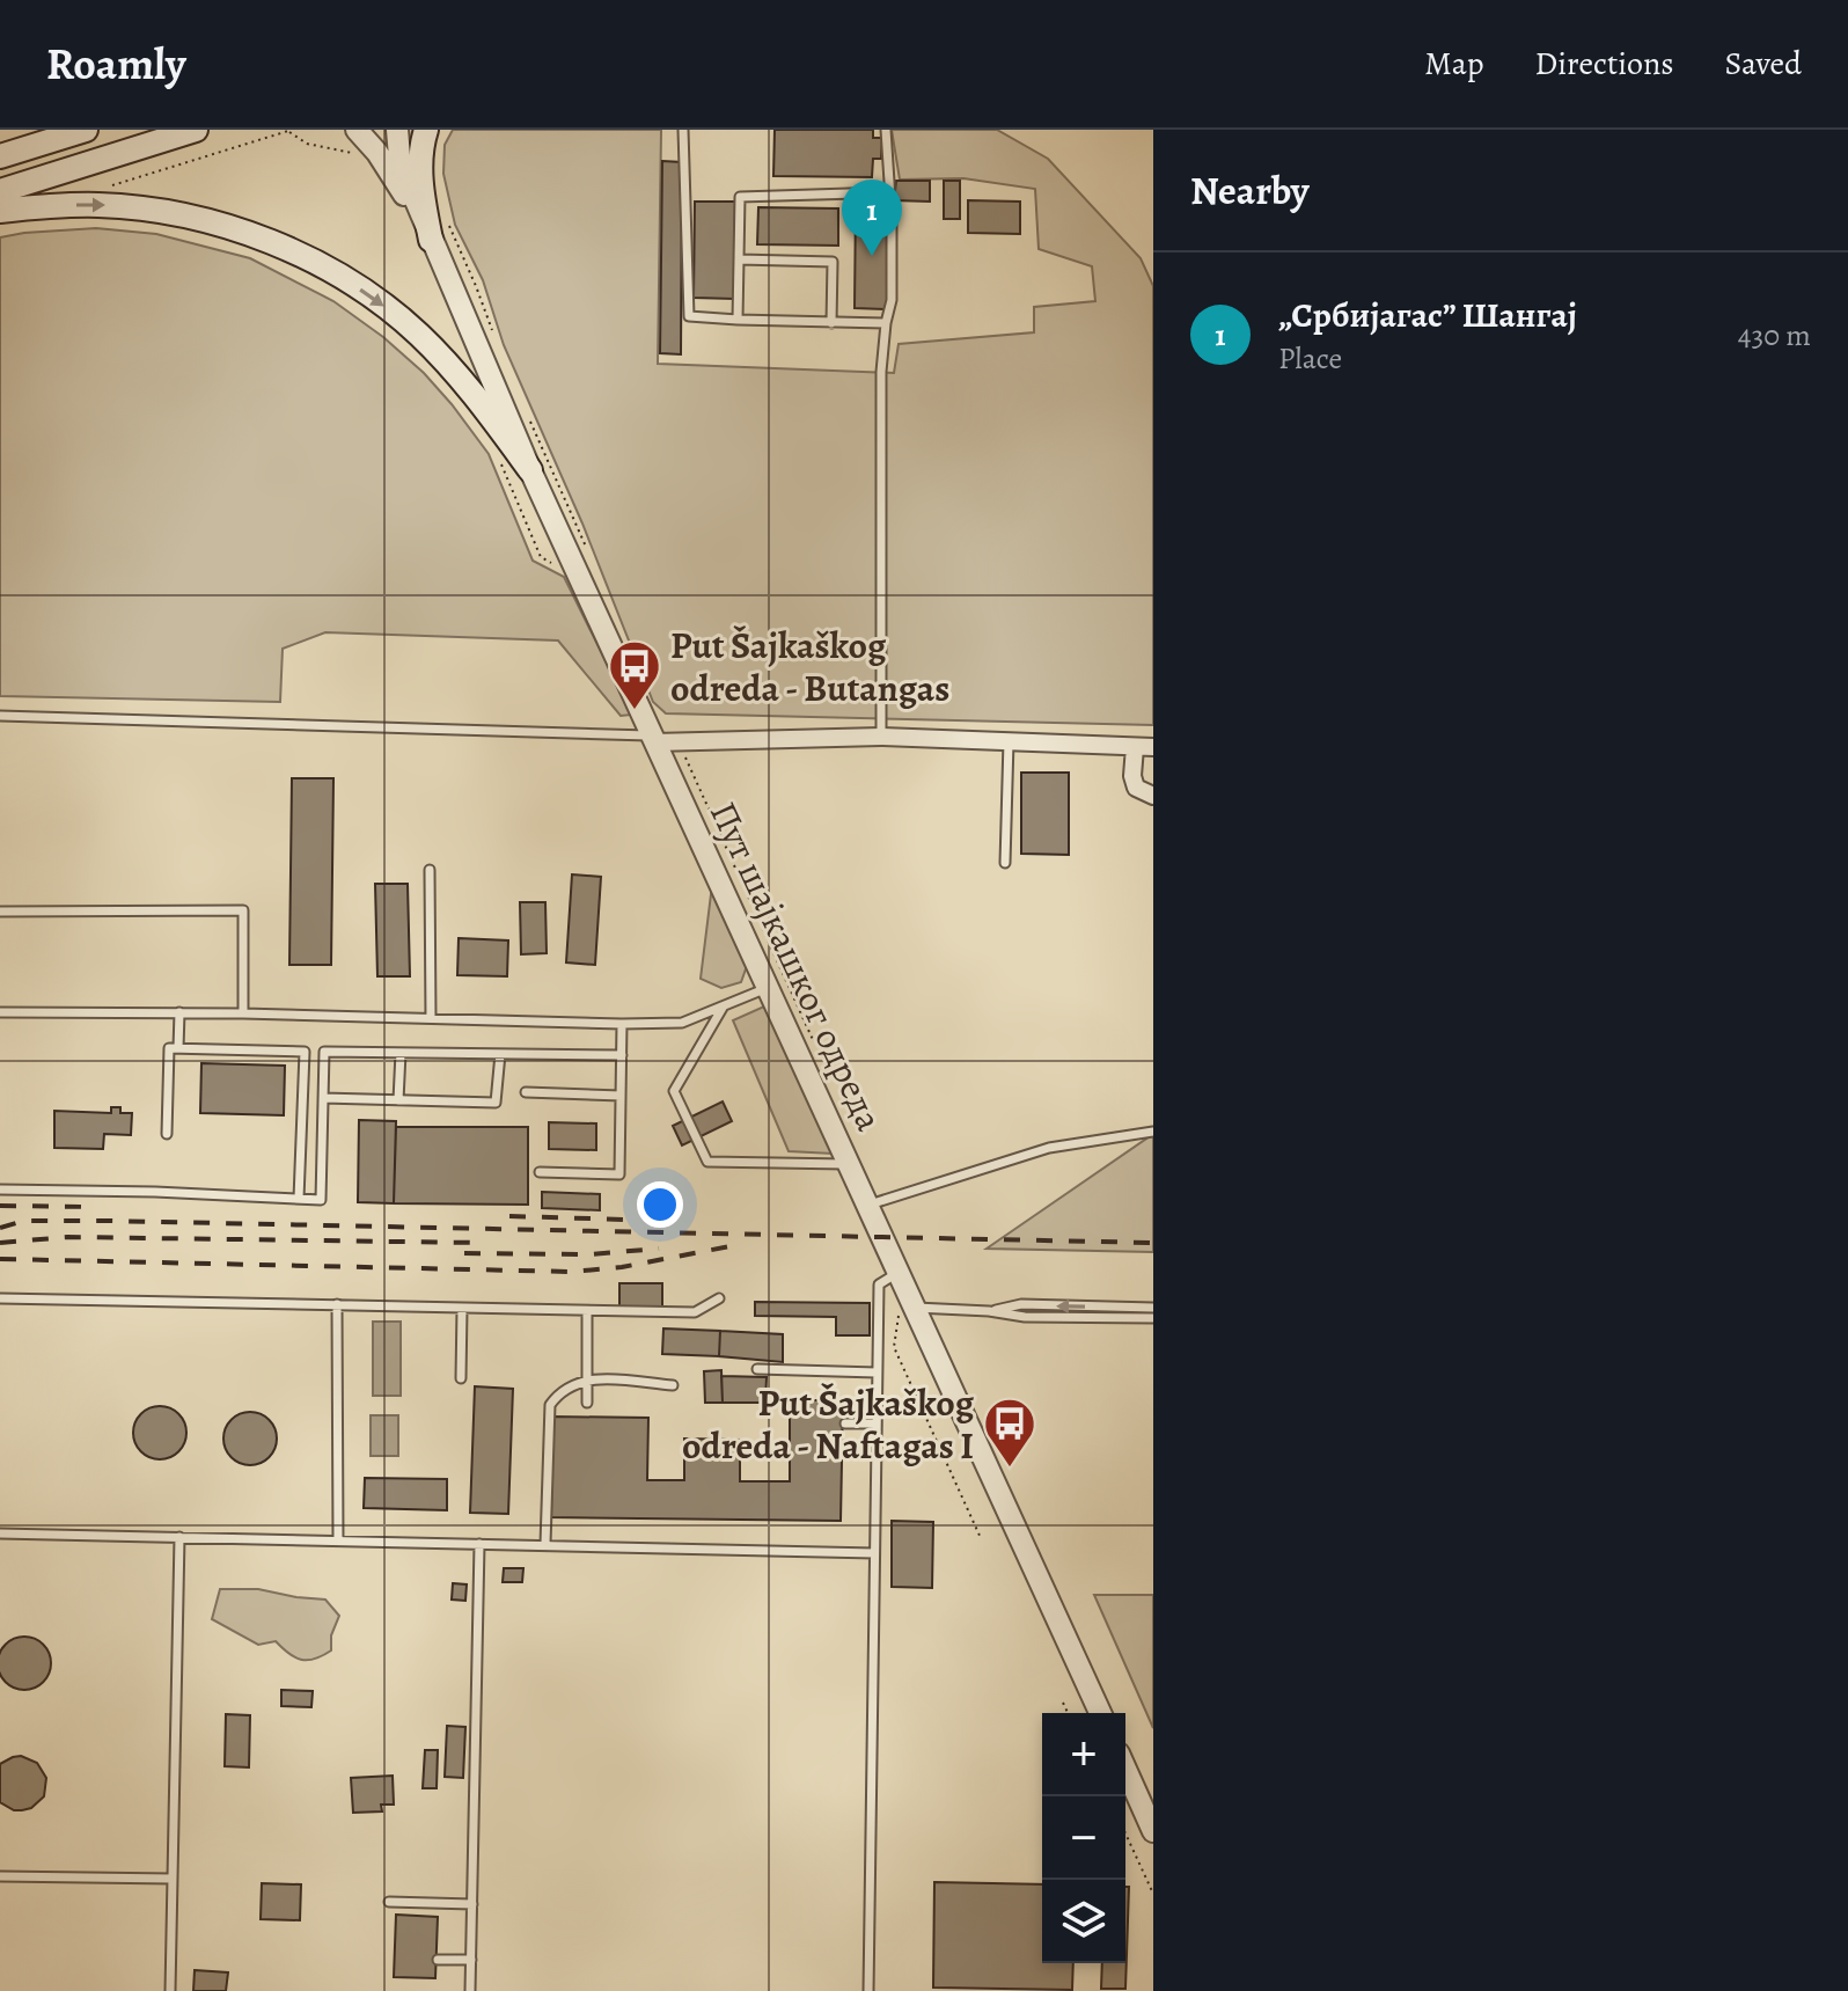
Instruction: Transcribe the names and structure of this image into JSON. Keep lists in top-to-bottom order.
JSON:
{
  "streets": {
    "street": ["Пут шајкашког одреда"]
  },
  "places": {
    "bus stop": ["Put Šajkaškog odreda - Butangas", "Put Šajkaškog odreda - Naftagas I"]
  },
  "page": {
    "header": "Roamly",
    "nav": ["Map", "Directions", "Saved"],
    "heading": "Nearby",
    "pins": "1",
    "list": [
      {
        "mark": "1",
        "name": "„Србијагас” Шангај",
        "note": "Place",
        "value": "430 m"
      }
    ],
    "map_buttons": ["+", "−"]
  }
}
